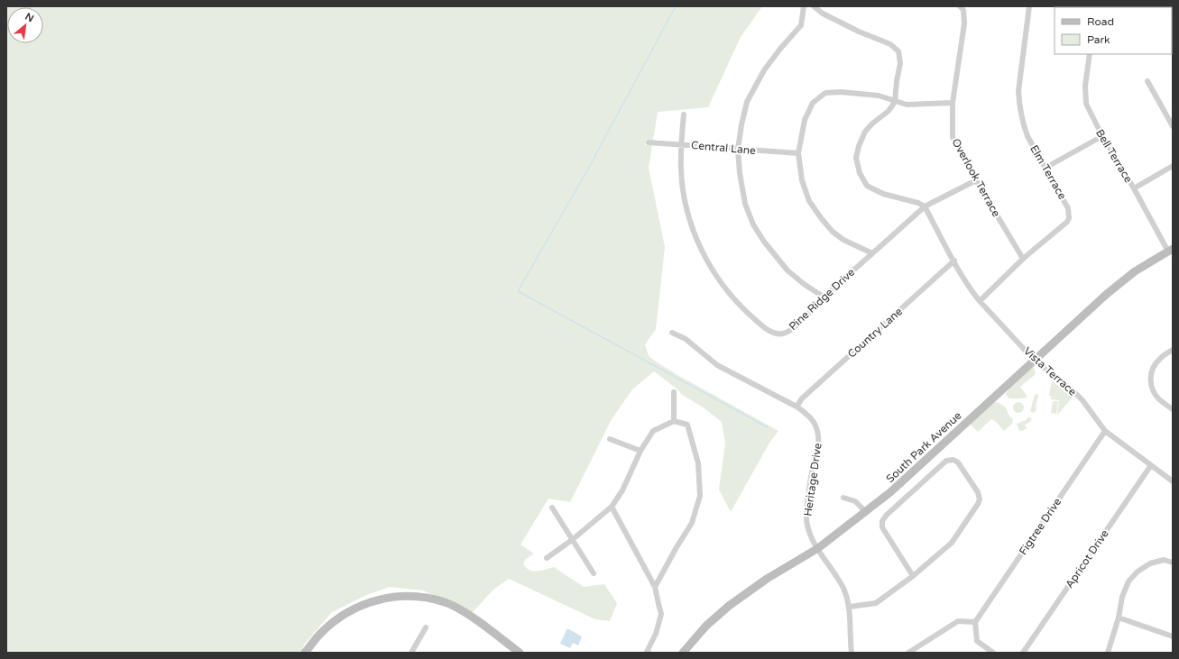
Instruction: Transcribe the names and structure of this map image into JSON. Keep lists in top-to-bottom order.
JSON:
{
  "streets": {
    "street": [
      "Central Lane",
      "Bell Terrace",
      "Elm Terrace",
      "Overlook Terrace",
      "Pine Ridge Drive",
      "Country Lane",
      "Vista Terrace",
      "South Park Avenue",
      "Heritage Drive",
      "Figtree Drive",
      "Apricot Drive"
    ]
  },
  "crossings": [
    ["Central Lane", "Pine Ridge Drive"],
    ["Bell Terrace", "South Park Avenue"],
    ["Elm Terrace", "Overlook Terrace"],
    ["Elm Terrace", "Vista Terrace"],
    ["Overlook Terrace", "Pine Ridge Drive"],
    ["Pine Ridge Drive", "Vista Terrace"],
    ["Country Lane", "Vista Terrace"],
    ["Country Lane", "Heritage Drive"],
    ["Vista Terrace", "South Park Avenue"],
    ["Vista Terrace", "Figtree Drive"],
    ["Vista Terrace", "Apricot Drive"],
    ["South Park Avenue", "Heritage Drive"]
  ],
  "legend": ["Road", "Park"],
  "north": "top right"
}
